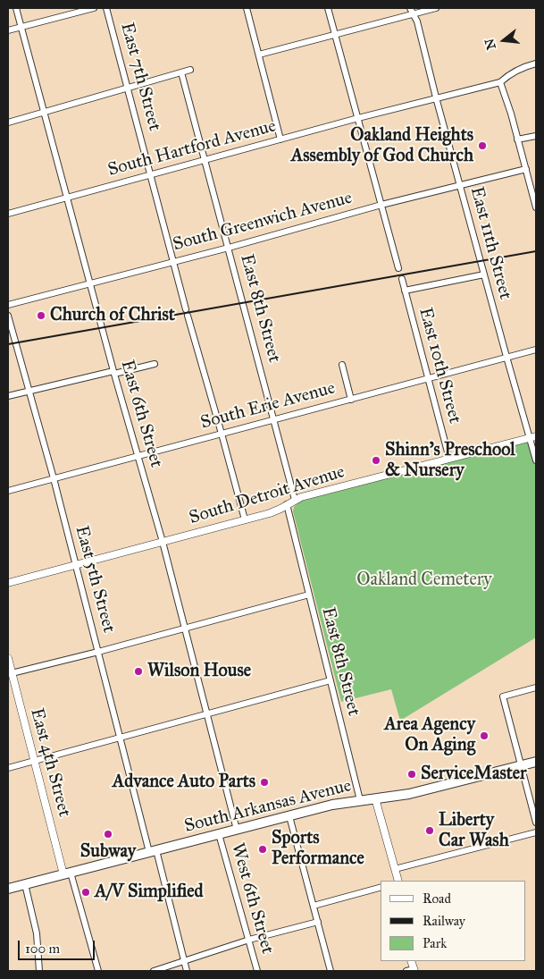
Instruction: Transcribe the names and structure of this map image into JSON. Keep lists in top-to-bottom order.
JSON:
{
  "streets": {
    "highway": ["South Arkansas Avenue"],
    "street": [
      "East 7th Street",
      "South Hartford Avenue",
      "South Greenwich Avenue",
      "East 11th Street",
      "East 8th Street",
      "East 10th Street",
      "South Erie Avenue",
      "East 6th Street",
      "South Detroit Avenue",
      "East 5th Street",
      "East 4th Street",
      "West 6th Street"
    ]
  },
  "crossings": [
    ["East 7th Street", "South Hartford Avenue"],
    ["East 7th Street", "South Greenwich Avenue"],
    ["East 7th Street", "South Erie Avenue"],
    ["East 7th Street", "South Detroit Avenue"],
    ["South Hartford Avenue", "East 11th Street"],
    ["South Hartford Avenue", "East 8th Street"],
    ["South Hartford Avenue", "East 6th Street"],
    ["South Greenwich Avenue", "East 11th Street"],
    ["South Greenwich Avenue", "East 8th Street"],
    ["South Greenwich Avenue", "East 6th Street"],
    ["East 11th Street", "South Erie Avenue"],
    ["East 11th Street", "South Detroit Avenue"],
    ["East 8th Street", "South Erie Avenue"],
    ["East 8th Street", "South Detroit Avenue"],
    ["East 8th Street", "South Arkansas Avenue"],
    ["East 10th Street", "South Erie Avenue"],
    ["East 10th Street", "South Detroit Avenue"],
    ["South Erie Avenue", "East 6th Street"],
    ["South Erie Avenue", "East 5th Street"],
    ["East 6th Street", "South Detroit Avenue"],
    ["East 6th Street", "South Arkansas Avenue"],
    ["South Detroit Avenue", "East 5th Street"],
    ["East 5th Street", "South Arkansas Avenue"],
    ["East 4th Street", "South Arkansas Avenue"],
    ["South Arkansas Avenue", "West 6th Street"]
  ],
  "parks": ["Oakland Cemetery"],
  "places": [
    "Oakland Heights Assembly of God Church",
    "Church of Christ",
    "Shinn's Preschool & Nursery",
    "Wilson House",
    "Area Agency On Aging",
    "ServiceMaster",
    "Advance Auto Parts",
    "Liberty Car Wash",
    "Subway",
    "Sports Performance",
    "A/V Simplified"
  ],
  "legend": ["Road", "Railway", "Park"],
  "scale_bar": "100 m",
  "north": "left"
}
